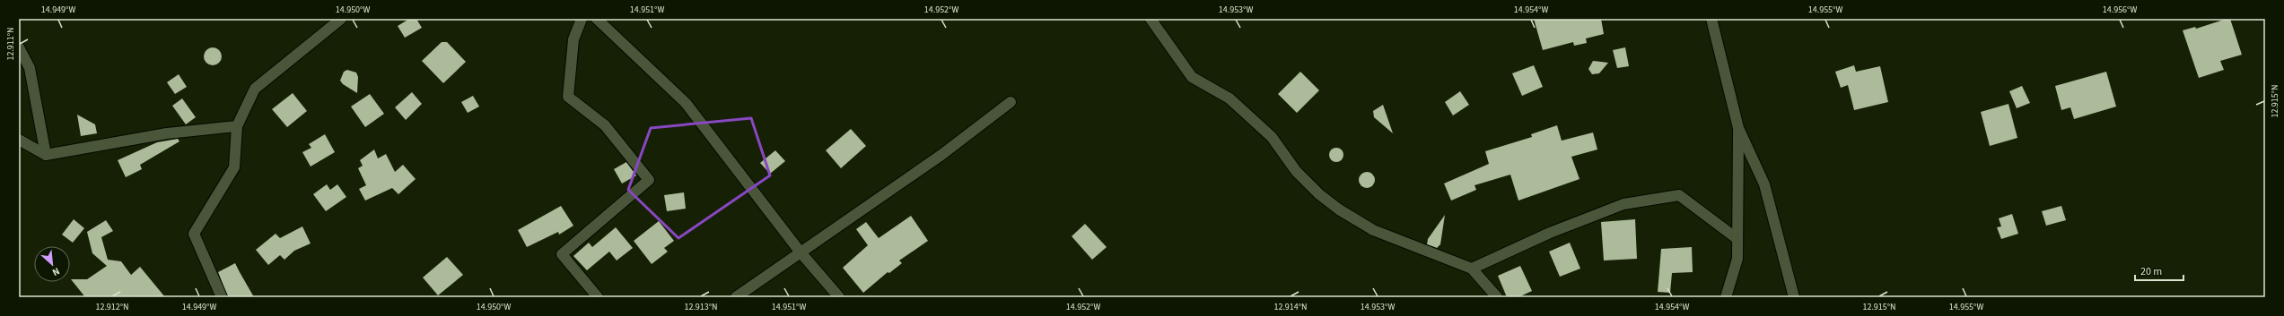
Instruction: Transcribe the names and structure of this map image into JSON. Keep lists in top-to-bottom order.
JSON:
{
  "scale_bar": "20 m",
  "north": "bottom right",
  "coordinates": [
    "14.949°W",
    "14.950°W",
    "14.951°W",
    "14.952°W",
    "14.953°W",
    "14.954°W",
    "14.955°W",
    "14.956°W",
    "12.911°N",
    "12.915°N",
    "12.912°N",
    "12.913°N",
    "12.914°N"
  ]
}
